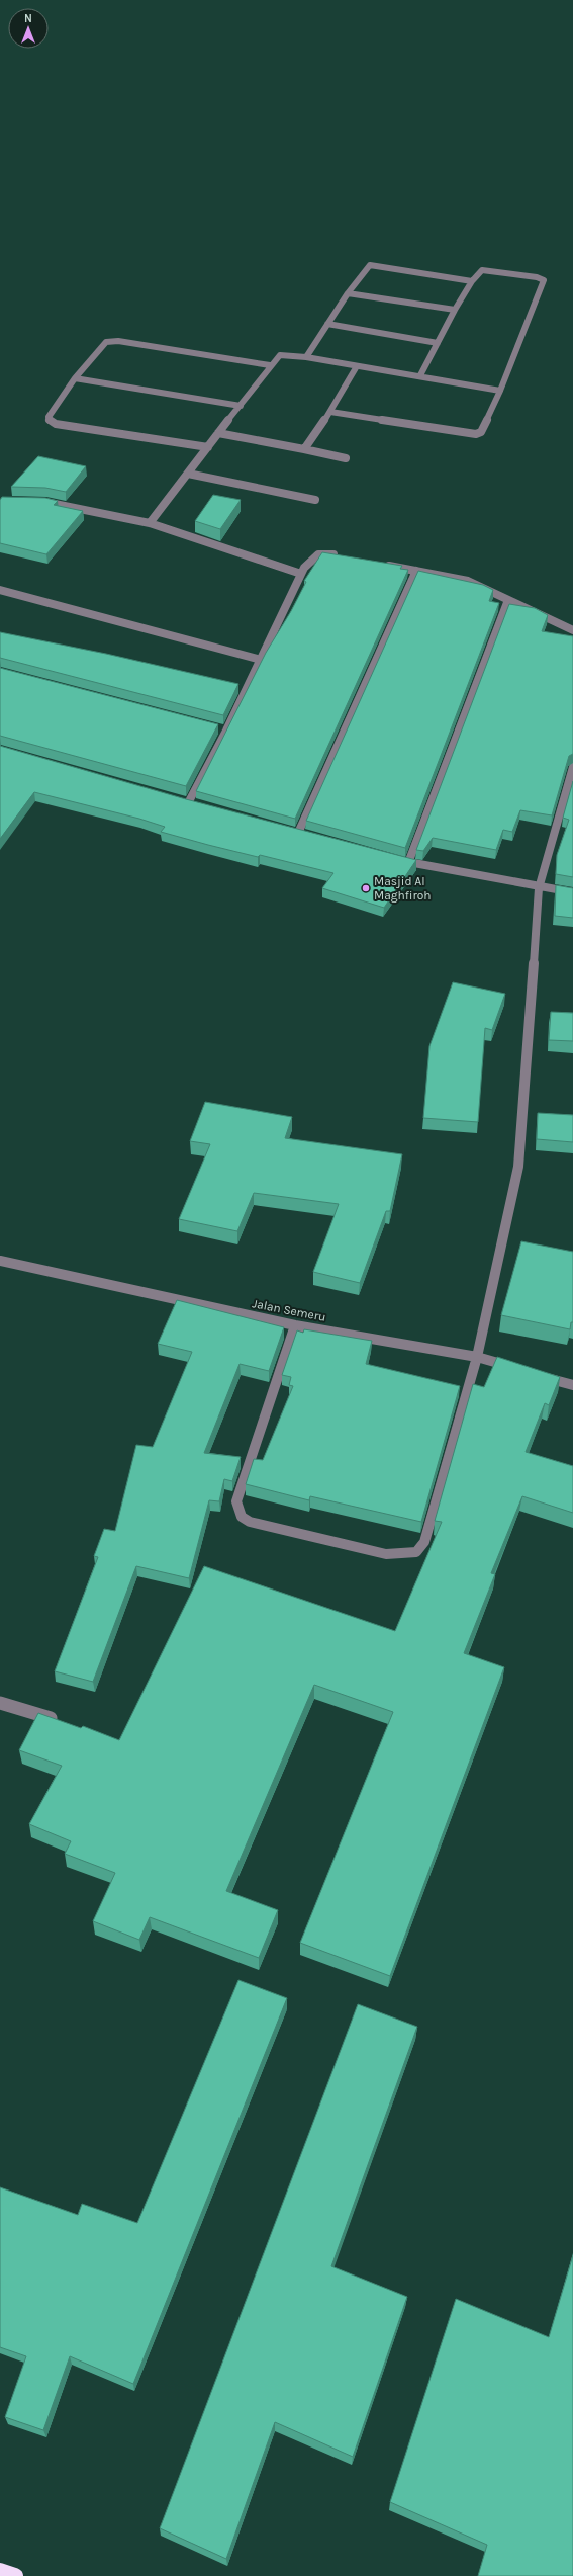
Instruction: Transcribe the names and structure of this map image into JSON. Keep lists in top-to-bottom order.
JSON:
{
  "streets": {
    "street": ["Jalan Semeru"]
  },
  "places": ["Masjid Al Maghfiroh"],
  "north": "top"
}
